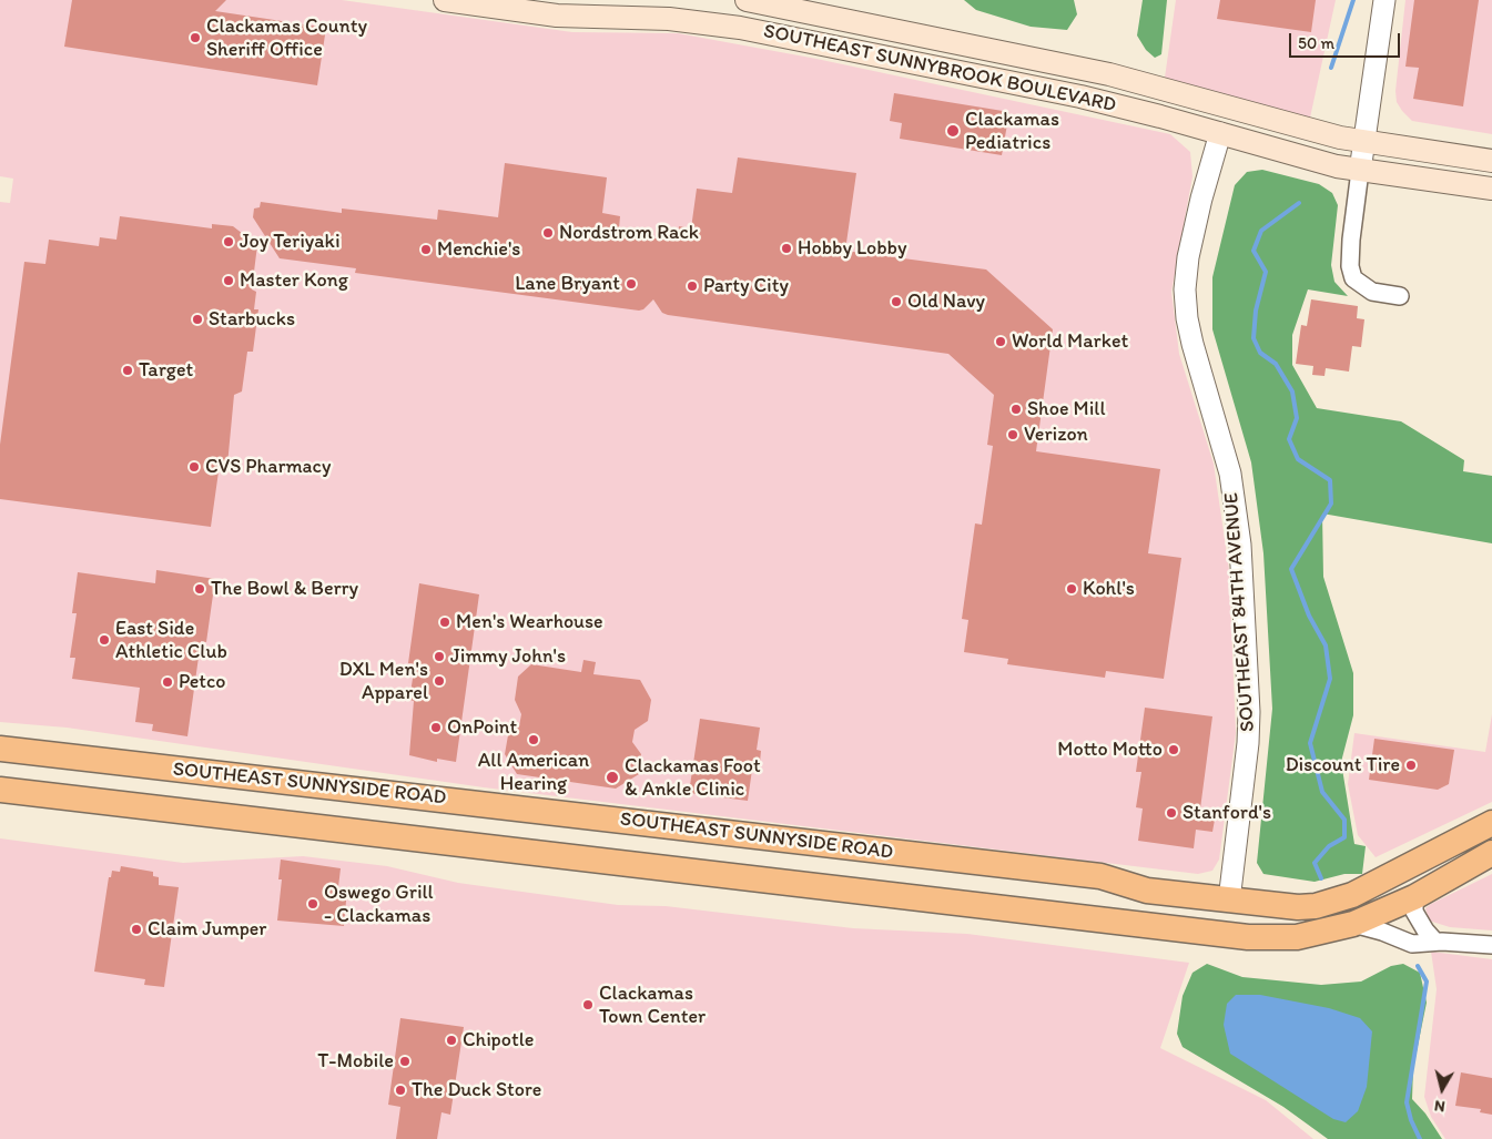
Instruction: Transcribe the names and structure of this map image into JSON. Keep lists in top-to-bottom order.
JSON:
{
  "streets": {
    "main road": ["SOUTHEAST SUNNYBROOK BOULEVARD", "SOUTHEAST SUNNYSIDE ROAD"],
    "street": ["SOUTHEAST 84TH AVENUE"]
  },
  "crossings": [
    ["SOUTHEAST SUNNYBROOK BOULEVARD", "SOUTHEAST 84TH AVENUE"],
    ["SOUTHEAST 84TH AVENUE", "SOUTHEAST SUNNYSIDE ROAD"]
  ],
  "places": [
    "Clackamas County Sheriff Office",
    "Clackamas Pediatrics",
    "Nordstrom Rack",
    "Joy Teriyaki",
    "Hobby Lobby",
    "Menchie's",
    "Master Kong",
    "Lane Bryant",
    "Party City",
    "Old Navy",
    "Starbucks",
    "World Market",
    "Target",
    "Shoe Mill",
    "Verizon",
    "CVS Pharmacy",
    "The Bowl & Berry",
    "Kohl's",
    "Men's Wearhouse",
    "East Side Athletic Club",
    "Jimmy John's",
    "DXL Men's Apparel",
    "Petco",
    "OnPoint",
    "All American Hearing",
    "Motto Motto",
    "Discount Tire",
    "Clackamas Foot & Ankle Clinic",
    "Stanford's",
    "Oswego Grill - Clackamas",
    "Claim Jumper",
    "Clackamas Town Center",
    "Chipotle",
    "T-Mobile",
    "The Duck Store"
  ],
  "scale_bar": "50 m",
  "north": "bottom"
}
